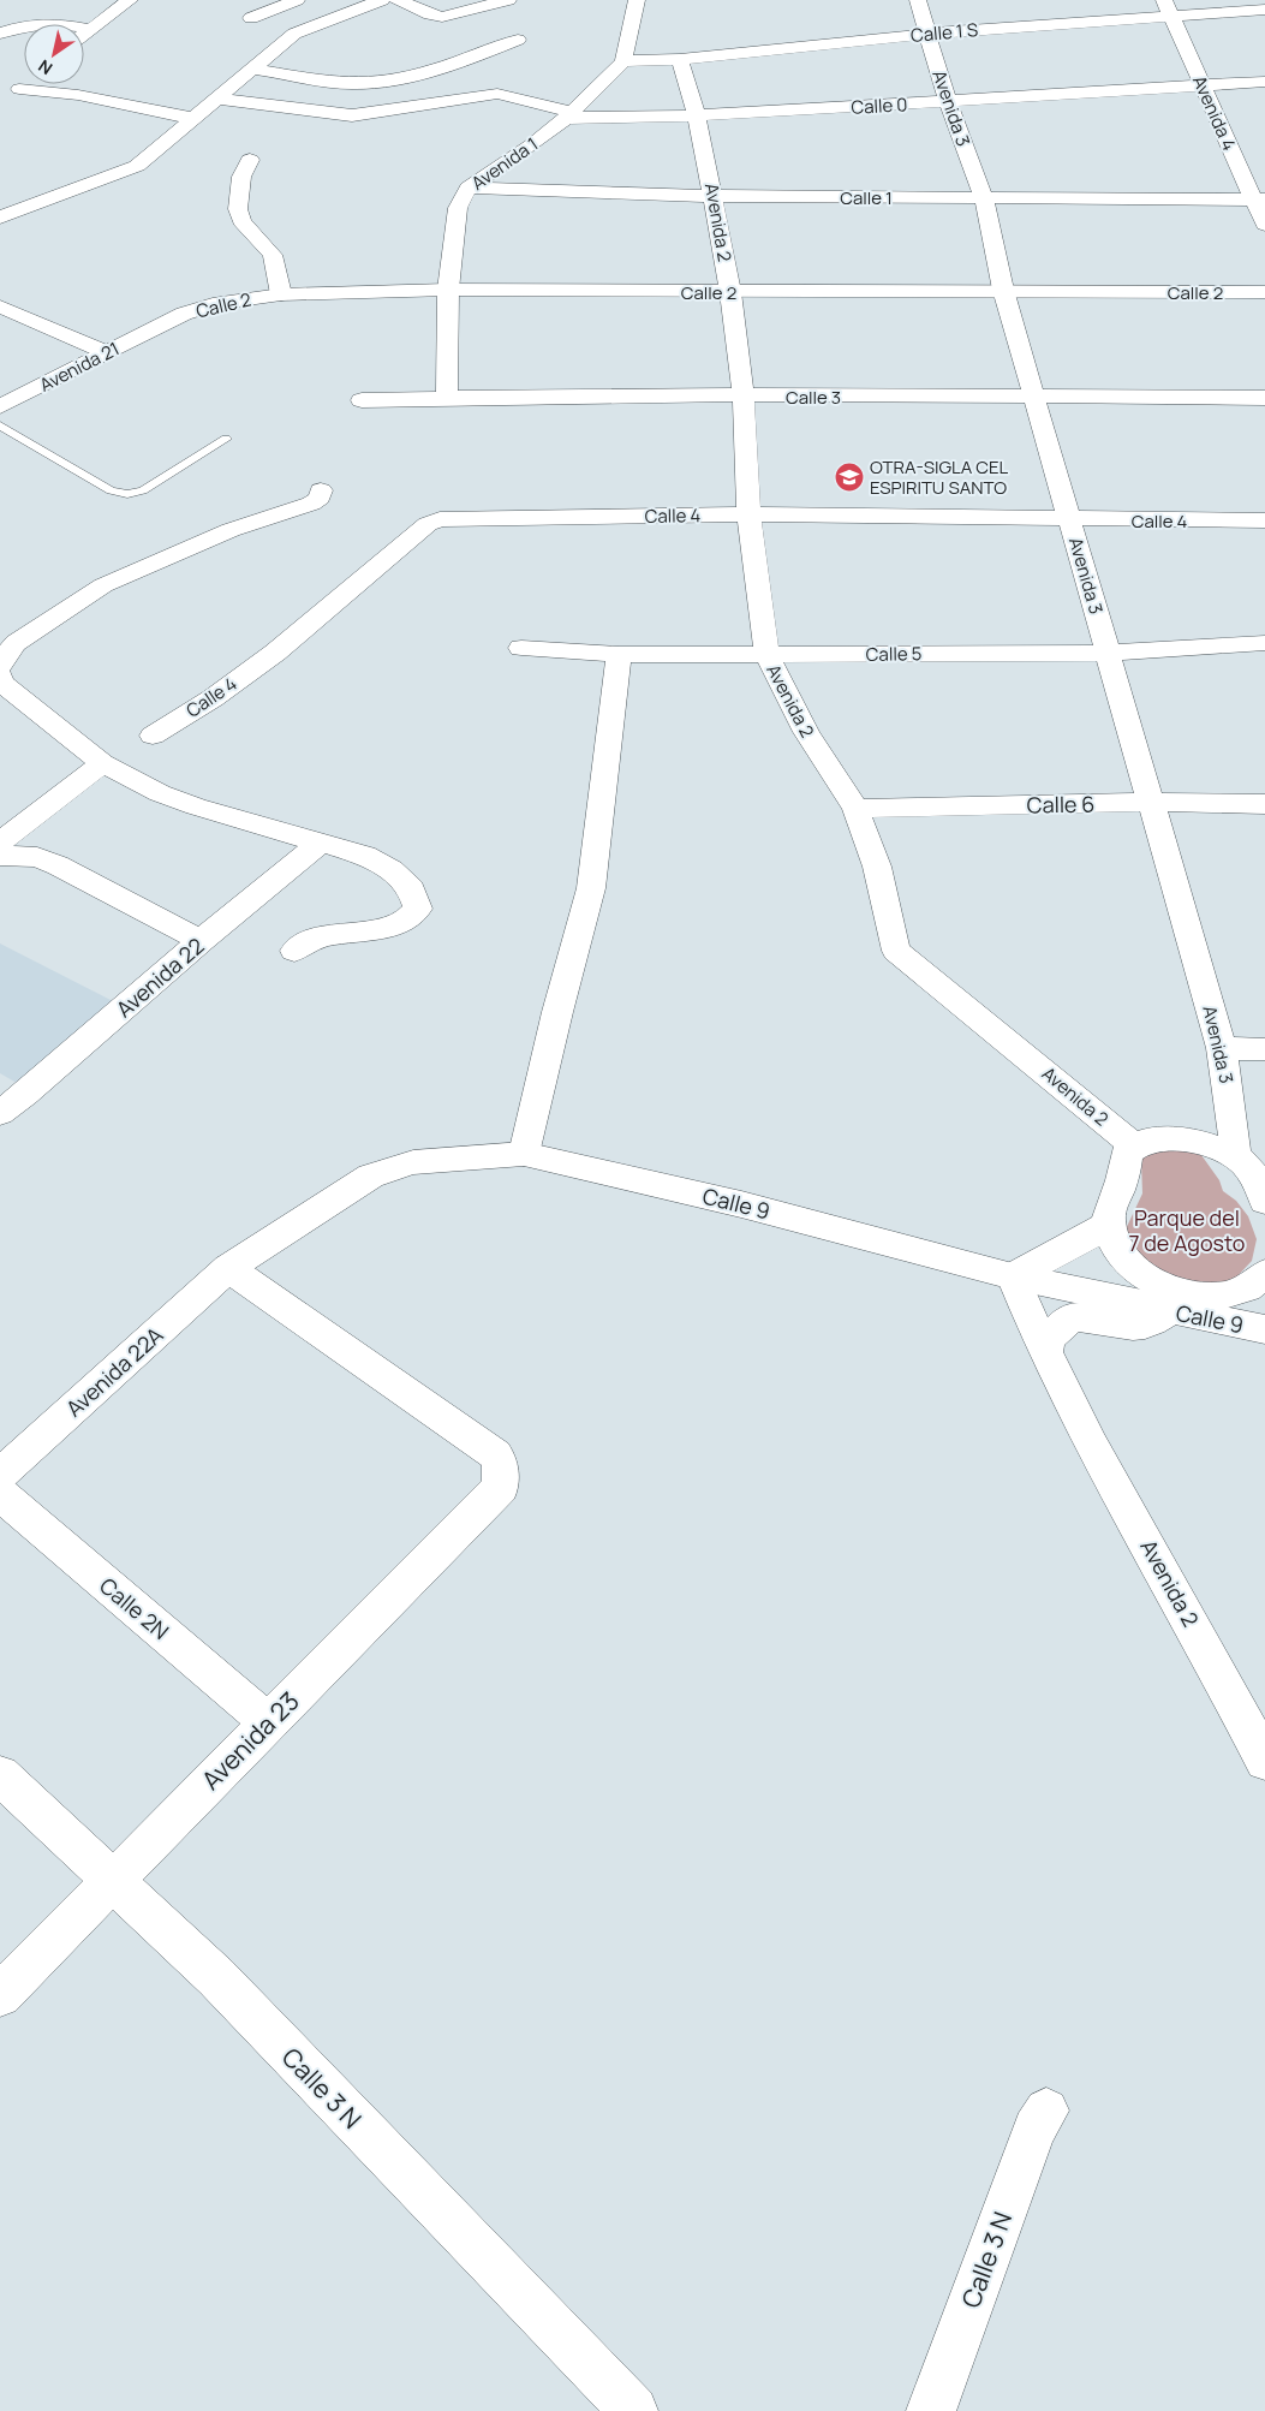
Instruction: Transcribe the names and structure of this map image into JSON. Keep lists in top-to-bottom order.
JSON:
{
  "streets": {
    "street": [
      "Calle 1 S",
      "Calle 0",
      "Avenida 3",
      "Avenida 4",
      "Avenida 1",
      "Calle 1",
      "Avenida 2",
      "Calle 2",
      "Avenida 21",
      "Calle 3",
      "Calle 4",
      "Calle 5",
      "Calle 6",
      "Avenida 22",
      "Calle 9",
      "Avenida 22A",
      "Calle 2N",
      "Avenida 23",
      "Calle 3 N"
    ]
  },
  "crossings": [
    ["Calle 1 S", "Avenida 3"],
    ["Calle 1 S", "Avenida 4"],
    ["Calle 1 S", "Avenida 1"],
    ["Calle 1 S", "Avenida 2"],
    ["Calle 0", "Avenida 3"],
    ["Calle 0", "Avenida 4"],
    ["Calle 0", "Avenida 1"],
    ["Calle 0", "Avenida 2"],
    ["Avenida 3", "Calle 1"],
    ["Avenida 3", "Calle 2"],
    ["Avenida 3", "Calle 3"],
    ["Avenida 3", "Calle 4"],
    ["Avenida 3", "Calle 5"],
    ["Avenida 3", "Calle 6"],
    ["Avenida 4", "Calle 1"],
    ["Avenida 1", "Calle 1"],
    ["Avenida 1", "Calle 2"],
    ["Avenida 1", "Calle 3"],
    ["Calle 1", "Avenida 2"],
    ["Avenida 2", "Calle 2"],
    ["Avenida 2", "Calle 3"],
    ["Avenida 2", "Calle 4"],
    ["Avenida 2", "Calle 5"],
    ["Avenida 2", "Calle 6"],
    ["Avenida 2", "Calle 9"],
    ["Calle 2", "Avenida 21"],
    ["Calle 9", "Avenida 22A"],
    ["Calle 9", "Avenida 23"],
    ["Avenida 22A", "Avenida 23"],
    ["Calle 2N", "Avenida 23"],
    ["Avenida 23", "Calle 3 N"]
  ],
  "parks": ["Parque del 7 de Agosto"],
  "places": {
    "school or university": ["OTRA-SIGLA CEL ESPIRITU SANTO"]
  },
  "north": "bottom left"
}
